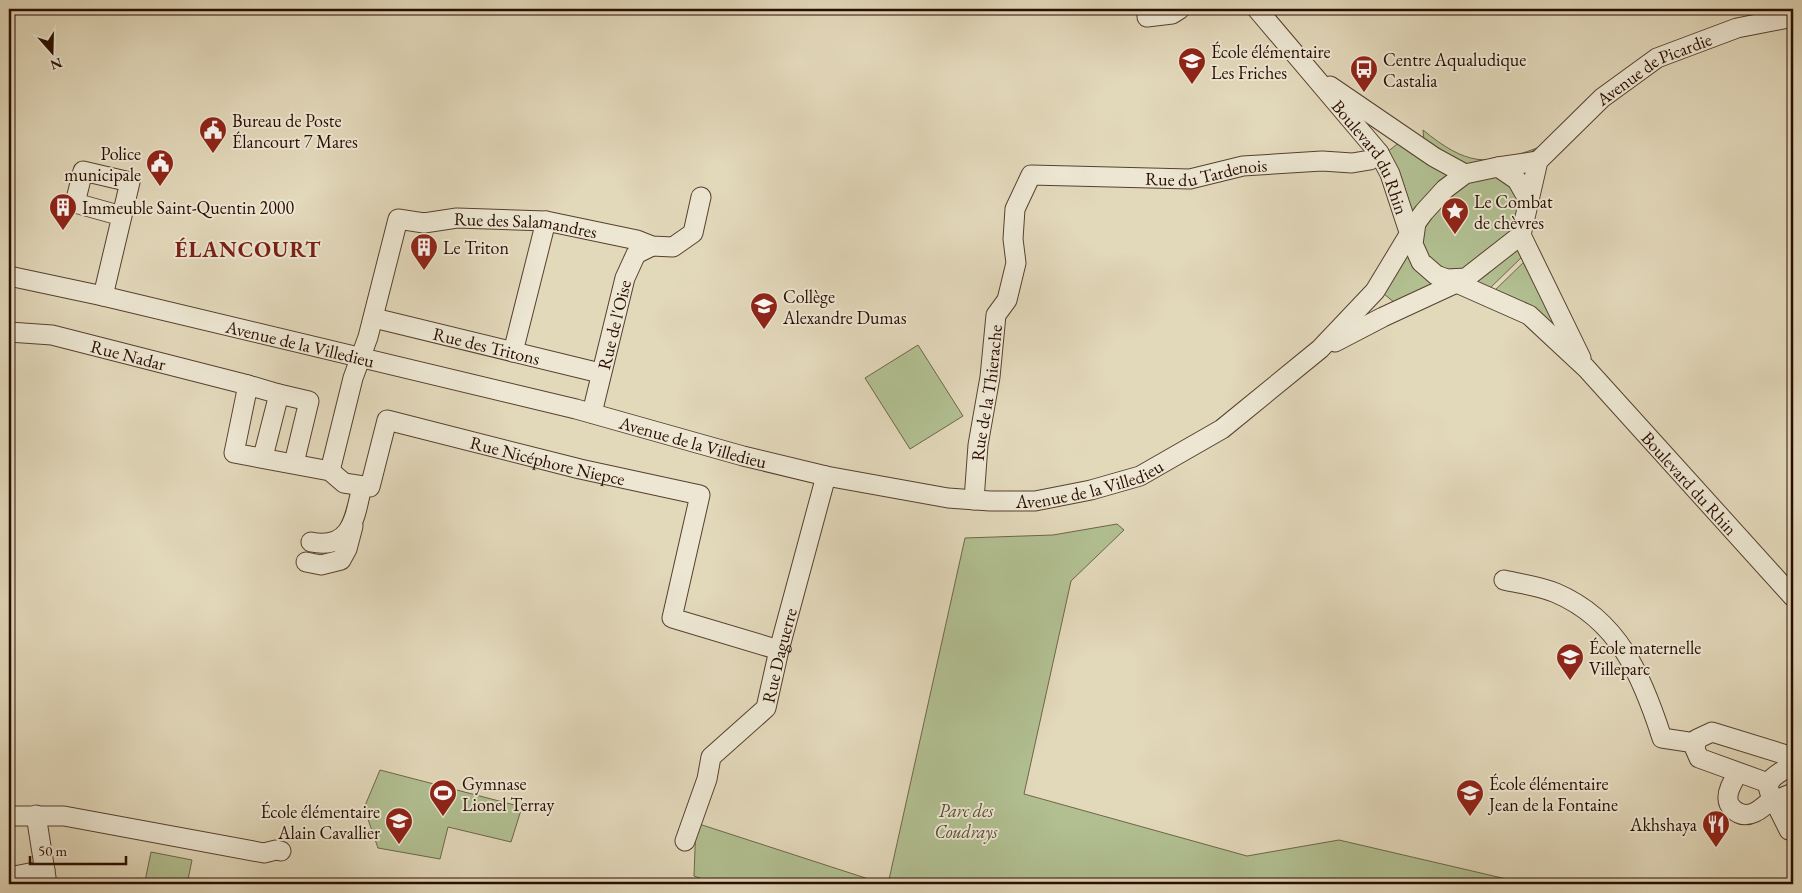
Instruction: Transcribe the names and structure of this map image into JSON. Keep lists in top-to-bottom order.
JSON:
{
  "streets": {
    "street": [
      "Avenue de Picardie",
      "Boulevard du Rhin",
      "Rue du Tardenois",
      "Rue des Salamandres",
      "Rue de l'Oise",
      "Avenue de la Villedieu",
      "Rue des Tritons",
      "Rue Nadar",
      "Rue de la Thierache",
      "Rue Nicéphore Niepce",
      "Rue Daguerre"
    ]
  },
  "crossings": [
    ["Boulevard du Rhin", "Rue du Tardenois"],
    ["Boulevard du Rhin", "Avenue de la Villedieu"],
    ["Rue du Tardenois", "Rue de la Thierache"],
    ["Rue des Salamandres", "Rue de l'Oise"],
    ["Rue des Salamandres", "Rue des Tritons"],
    ["Rue de l'Oise", "Avenue de la Villedieu"],
    ["Rue de l'Oise", "Rue des Tritons"],
    ["Avenue de la Villedieu", "Rue de la Thierache"],
    ["Avenue de la Villedieu", "Rue Daguerre"],
    ["Rue Nicéphore Niepce", "Rue Daguerre"]
  ],
  "districts": ["ÉLANCOURT"],
  "parks": ["Parc des Coudrays"],
  "places": {
    "school or university": [
      "École élémentaire Les Friches",
      "Collège Alexandre Dumas",
      "École maternelle Villeparc",
      "École élémentaire Jean de la Fontaine",
      "École élémentaire Alain Cavallier"
    ],
    "bus stop": ["Centre Aqualudique Castalia"],
    "public building": ["Bureau de Poste Élancourt 7 Mares", "Police municipale"],
    "building": ["Immeuble Saint-Quentin 2000", "Le Triton"],
    "place": ["Le Combat de chèvres"],
    "sports": ["Gymnase Lionel Terray"],
    "restaurant": ["Akhshaya"]
  },
  "scale_bar": "50 m",
  "north": "bottom"
}
